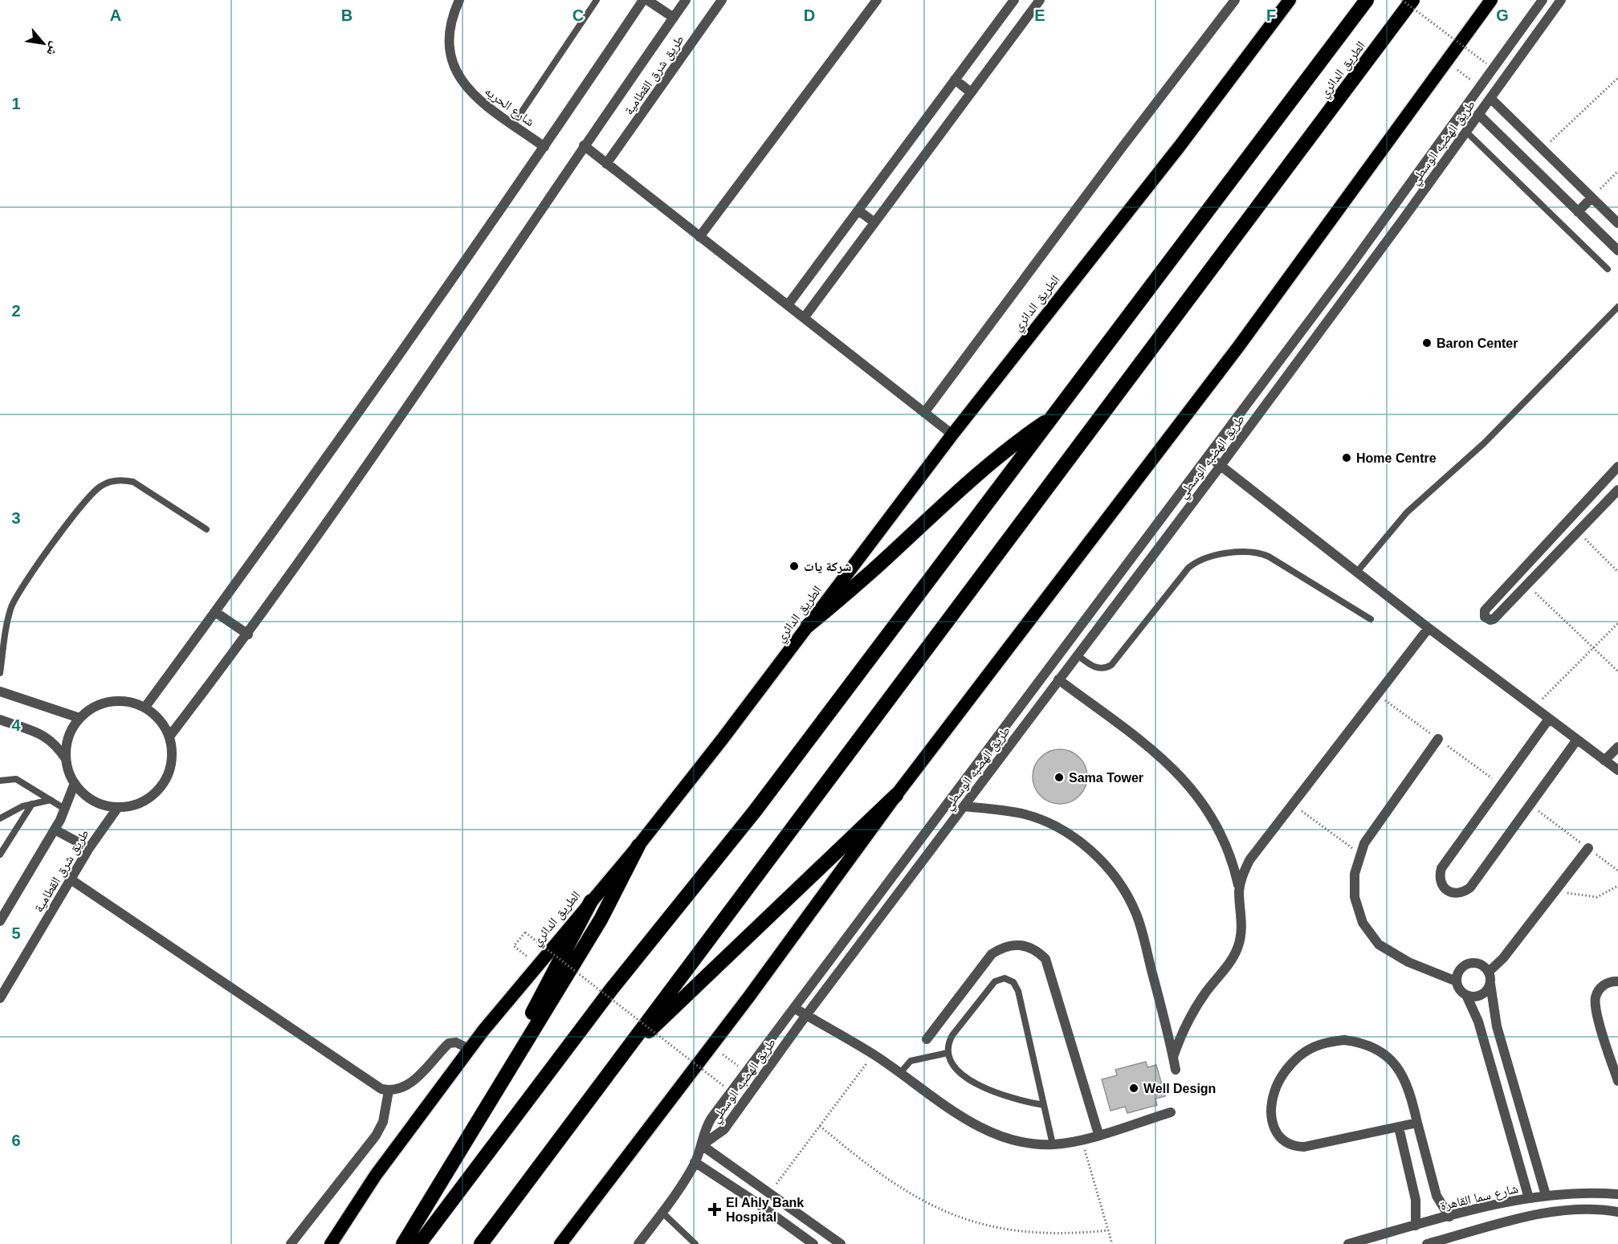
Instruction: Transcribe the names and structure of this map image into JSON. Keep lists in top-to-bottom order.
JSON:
{
  "streets": {
    "highway": ["الطريق الدائري"],
    "street": [
      "طريق شرق القطامية",
      "شارع الحريه",
      "طريق الهضبه الوسطي",
      "شارع سما القاهرة"
    ]
  },
  "places": {
    "other": [
      "Baron Center",
      "Home Centre",
      "شركة يات",
      "Sama Tower",
      "Well Design"
    ],
    "health": ["El Ahly Bank Hospital"]
  },
  "north": "bottom right",
  "grid": {
    "columns": [
      "A",
      "B",
      "C",
      "D",
      "E",
      "F",
      "G"
    ],
    "rows": [
      "1",
      "2",
      "3",
      "4",
      "5",
      "6"
    ]
  }
}
